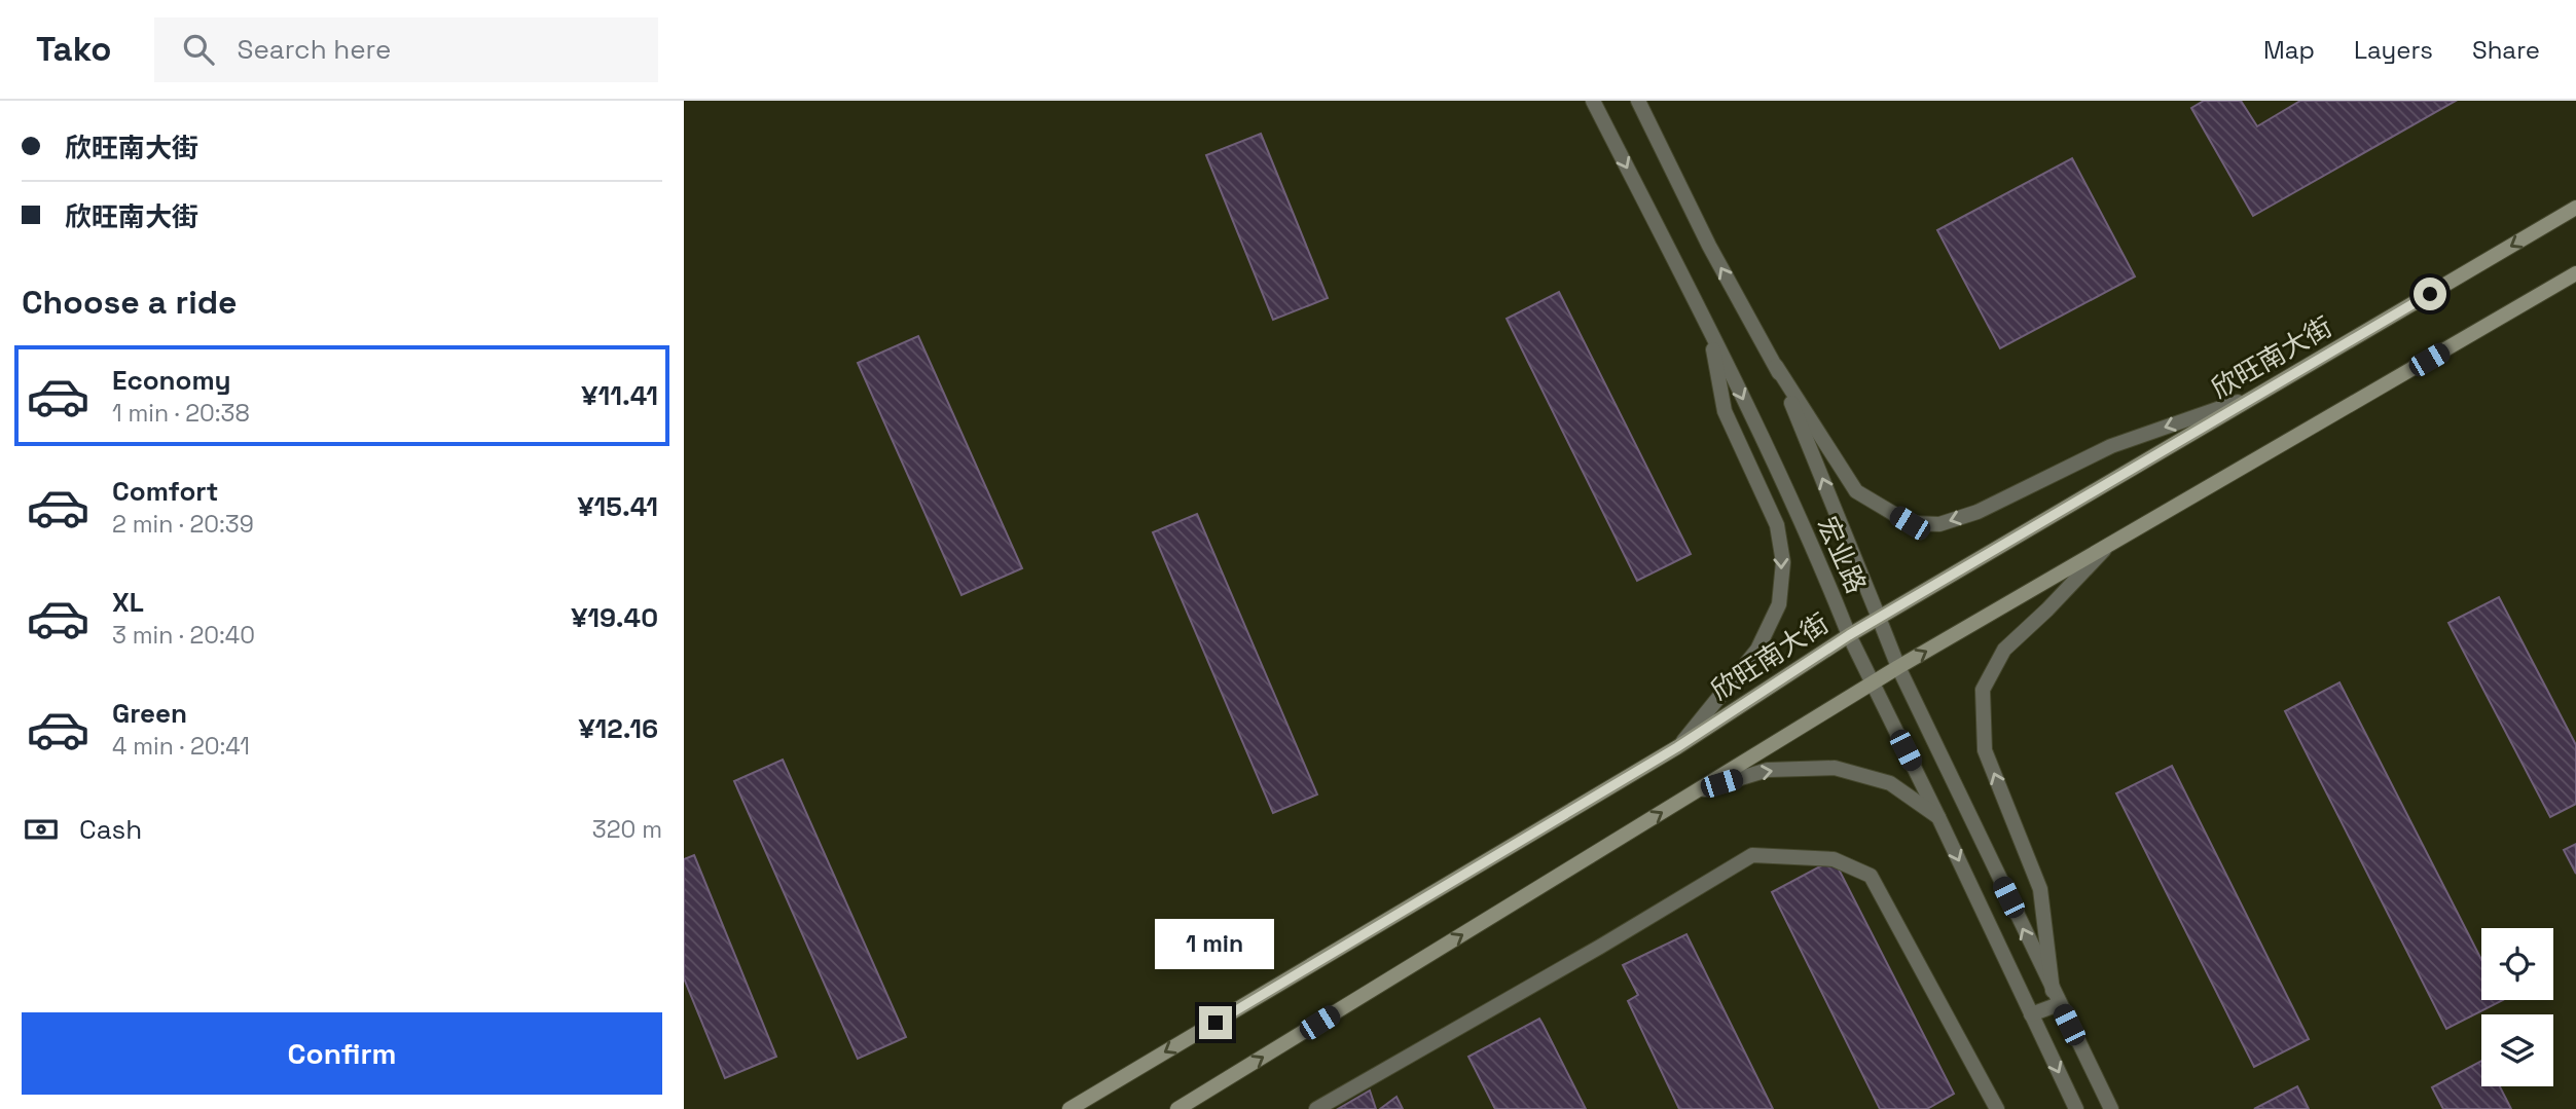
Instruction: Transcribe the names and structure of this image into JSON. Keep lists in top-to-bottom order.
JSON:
{
  "streets": {
    "main road": ["欣旺南大街"],
    "street": ["宏业路"]
  },
  "crossings": [
    ["欣旺南大街", "宏业路"]
  ],
  "page": {
    "header": "Tako",
    "search": "Search here",
    "nav": ["Map", "Layers", "Share"],
    "banner": ["欣旺南大街", "欣旺南大街"],
    "heading": "Choose a ride",
    "list": [
      {
        "name": "Economy",
        "note": "1 min · 20:38",
        "value": "¥11.41"
      },
      {
        "name": "Comfort",
        "note": "2 min · 20:39",
        "value": "¥15.41"
      },
      {
        "name": "XL",
        "note": "3 min · 20:40",
        "value": "¥19.40"
      },
      {
        "name": "Green",
        "note": "4 min · 20:41",
        "value": "¥12.16"
      }
    ],
    "pay": ["Cash", "320 m"],
    "bubble": "1 min",
    "buttons": "Confirm"
  }
}
